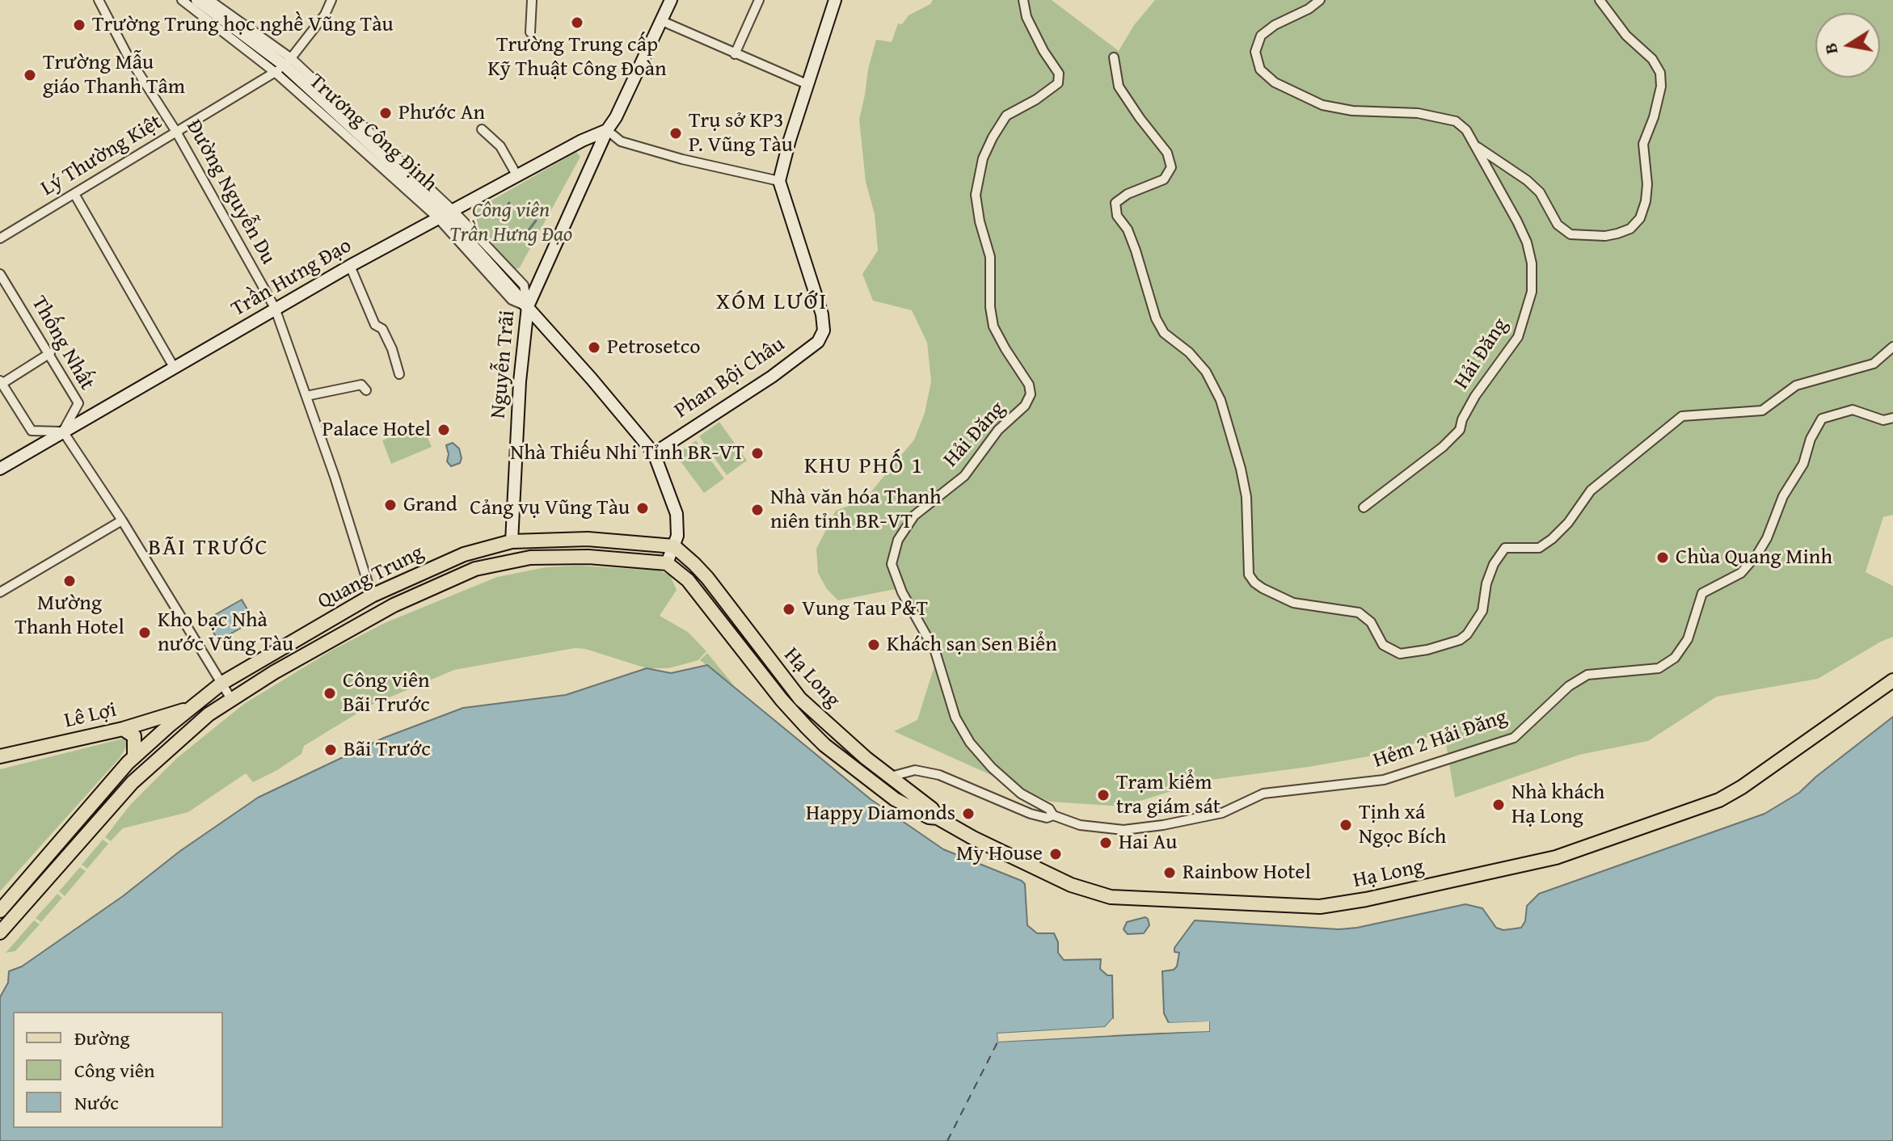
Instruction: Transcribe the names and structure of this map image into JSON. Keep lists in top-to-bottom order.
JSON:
{
  "streets": {
    "main road": [
      "Trương Công Định",
      "Trần Hưng Đạo",
      "Nguyễn Trãi",
      "Phan Bội Châu",
      "Quang Trung",
      "Hạ Long",
      "Lê Lợi"
    ],
    "street": [
      "Lý Thường Kiệt",
      "Đường Nguyễn Du",
      "Thống Nhất",
      "Hải Đăng",
      "Hẻm 2 Hải Đăng"
    ]
  },
  "crossings": [
    ["Trương Công Định", "Lý Thường Kiệt"],
    ["Trương Công Định", "Trần Hưng Đạo"],
    ["Trương Công Định", "Nguyễn Trãi"],
    ["Trương Công Định", "Phan Bội Châu"],
    ["Trương Công Định", "Quang Trung"],
    ["Trương Công Định", "Hạ Long"],
    ["Lý Thường Kiệt", "Đường Nguyễn Du"],
    ["Đường Nguyễn Du", "Trần Hưng Đạo"],
    ["Đường Nguyễn Du", "Quang Trung"],
    ["Trần Hưng Đạo", "Thống Nhất"],
    ["Trần Hưng Đạo", "Nguyễn Trãi"],
    ["Hải Đăng", "Hẻm 2 Hải Đăng"],
    ["Nguyễn Trãi", "Quang Trung"],
    ["Quang Trung", "Hạ Long"],
    ["Quang Trung", "Lê Lợi"]
  ],
  "districts": ["XÓM LƯỚI", "KHU PHỐ 1", "BÃI TRƯỚC"],
  "parks": ["Công viên Trần Hưng Đạo"],
  "places": [
    "Trường Trung cấp Kỹ Thuật Công Đoàn",
    "Trường Trung học nghề Vũng Tàu",
    "Trường Mẫu giáo Thanh Tâm",
    "Phước An",
    "Trụ sở KP3 P. Vũng Tàu",
    "Petrosetco",
    "Palace Hotel",
    "Nhà Thiếu Nhi Tỉnh BR-VT",
    "Grand",
    "Cảng vụ Vũng Tàu",
    "Nhà văn hóa Thanh niên tỉnh BR-VT",
    "Chùa Quang Minh",
    "Mường Thanh Hotel",
    "Vung Tau P&T",
    "Kho bạc Nhà nước Vũng Tàu",
    "Khách sạn Sen Biển",
    "Công viên Bãi Trước",
    "Bãi Trước",
    "Trạm kiểm tra giám sát",
    "Nhà khách Hạ Long",
    "Happy Diamonds",
    "Tịnh xá Ngọc Bích",
    "Hai Au",
    "My House",
    "Rainbow Hotel"
  ],
  "legend": ["Đường", "Công viên", "Nước"],
  "north": "left"
}
